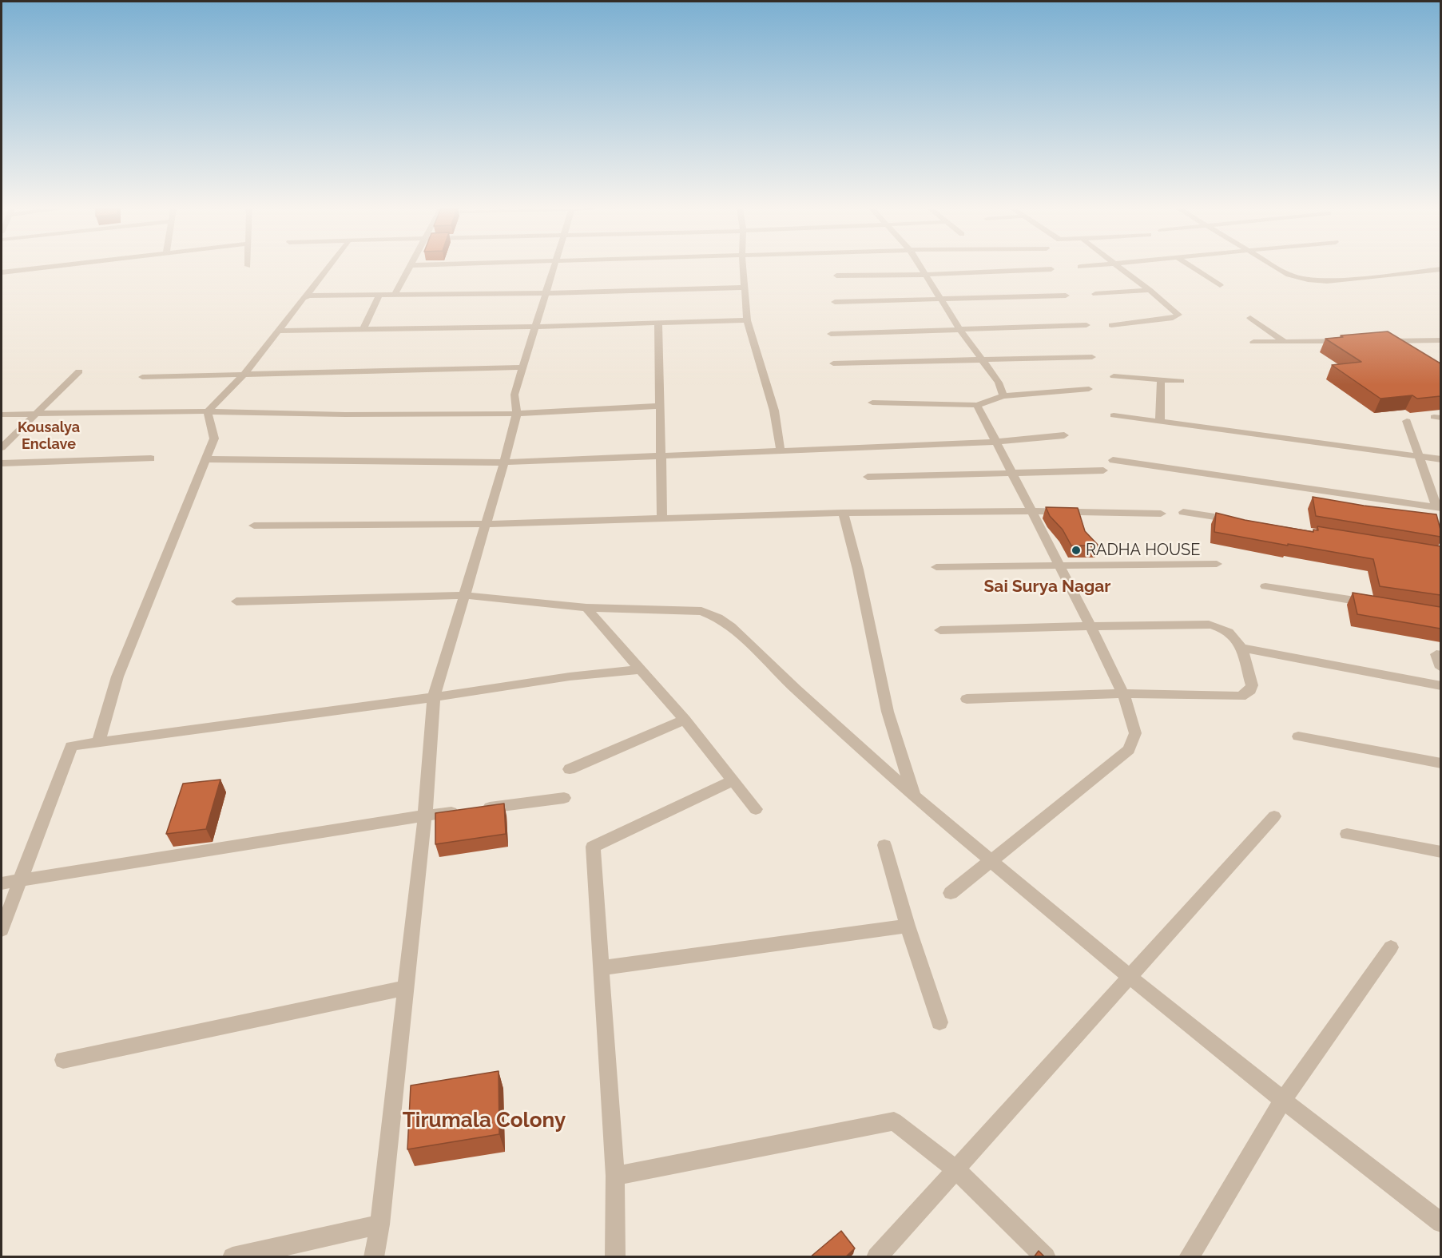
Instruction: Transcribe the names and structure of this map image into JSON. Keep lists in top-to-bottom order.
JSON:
{
  "districts": ["Kousalya Enclave", "Sai Surya Nagar", "Tirumala Colony"],
  "places": ["RADHA HOUSE"]
}
